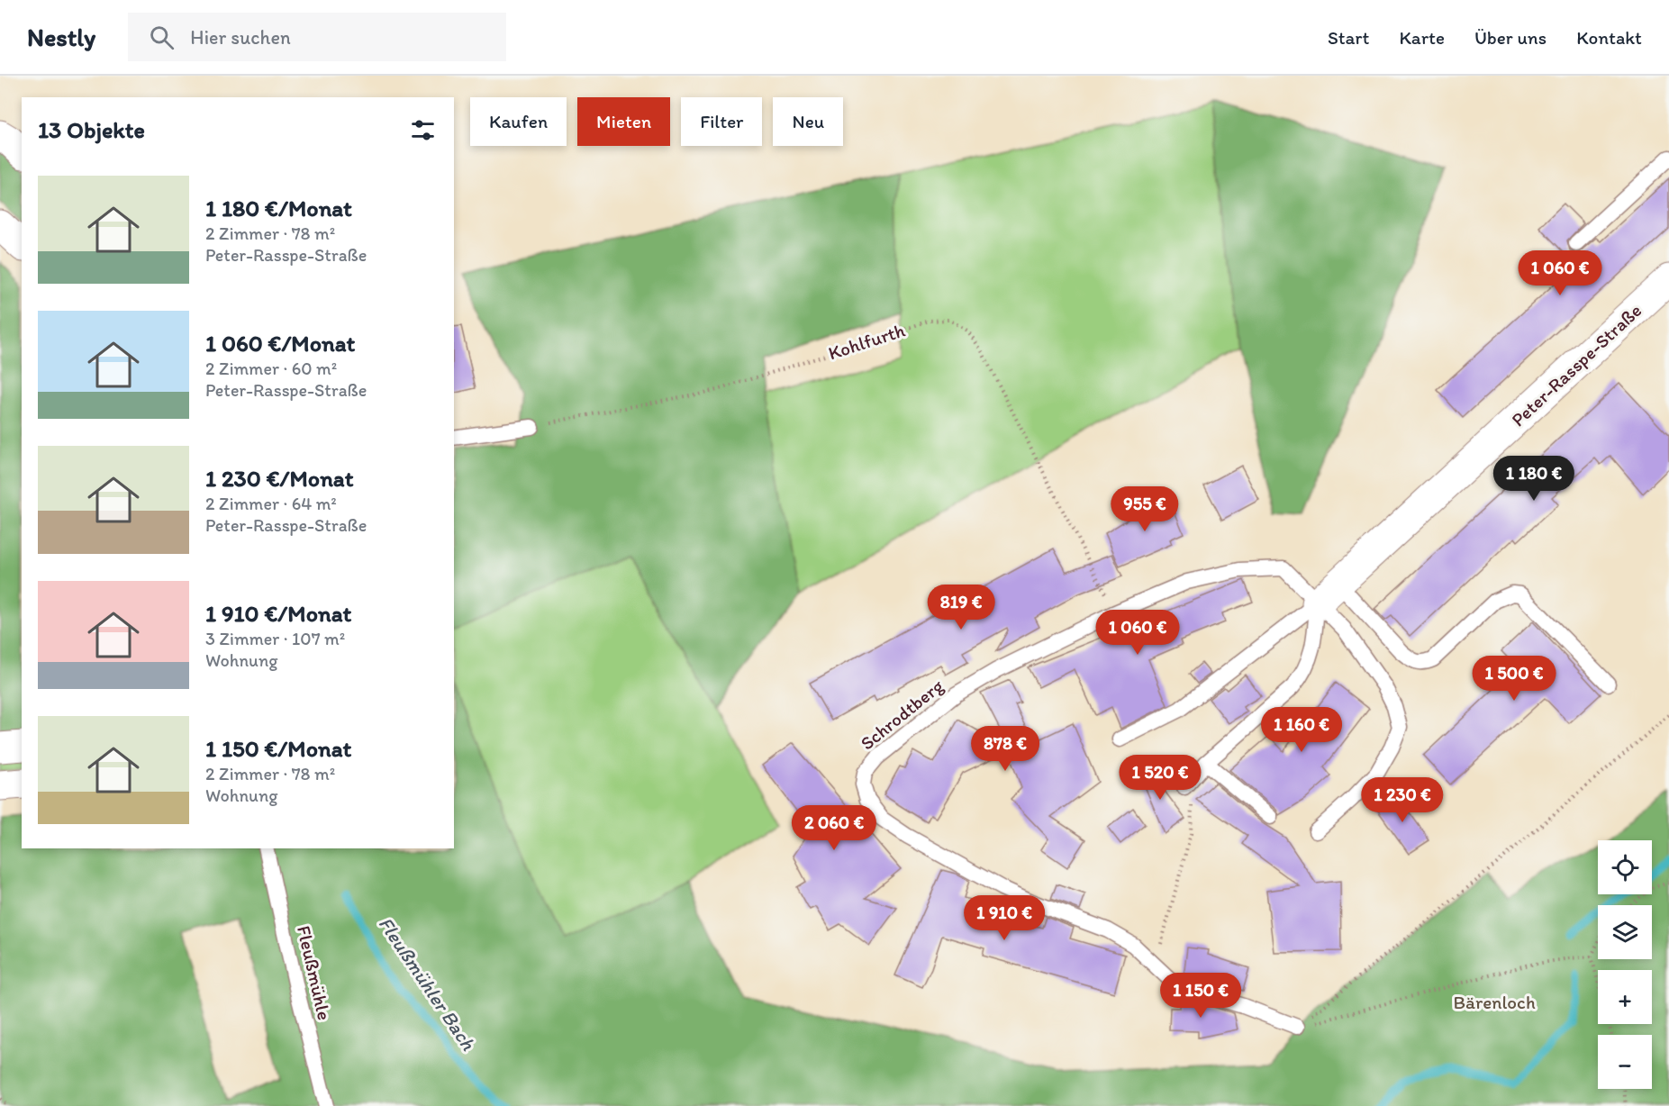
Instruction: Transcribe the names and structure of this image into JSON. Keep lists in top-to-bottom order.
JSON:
{
  "streets": {
    "main road": ["Peter-Rasspe-Straße"],
    "lane": ["Schrodtberg", "Fleußmühle"],
    "path": ["Kohlfurth"]
  },
  "crossings": [
    ["Kohlfurth", "Schrodtberg"],
    ["Peter-Rasspe-Straße", "Schrodtberg"]
  ],
  "water": ["Fleußmühler Bach"],
  "parks": ["Bärenloch"],
  "page": {
    "header": "Nestly",
    "search": "Hier suchen",
    "nav": [
      "Start",
      "Karte",
      "Über uns",
      "Kontakt"
    ],
    "chip": [
      "Kaufen",
      "Mieten",
      "Filter",
      "Neu"
    ],
    "heading": "13 Objekte",
    "list": [
      {
        "name": "1 180 €/Monat",
        "note": "2 Zimmer · 78 m² · Peter-Rasspe-Straße"
      },
      {
        "name": "1 060 €/Monat",
        "note": "2 Zimmer · 60 m² · Peter-Rasspe-Straße"
      },
      {
        "name": "1 230 €/Monat",
        "note": "2 Zimmer · 64 m² · Peter-Rasspe-Straße"
      },
      {
        "name": "1 910 €/Monat",
        "note": "3 Zimmer · 107 m² · Wohnung"
      },
      {
        "name": "1 150 €/Monat",
        "note": "2 Zimmer · 78 m² · Wohnung"
      }
    ],
    "price": [
      "1 060 €",
      "1 180 €",
      "955 €",
      "819 €",
      "1 060 €",
      "1 500 €",
      "1 160 €",
      "878 €",
      "1 520 €",
      "1 230 €",
      "2 060 €",
      "1 910 €",
      "1 150 €"
    ],
    "map_buttons": ["+", "−"]
  }
}
